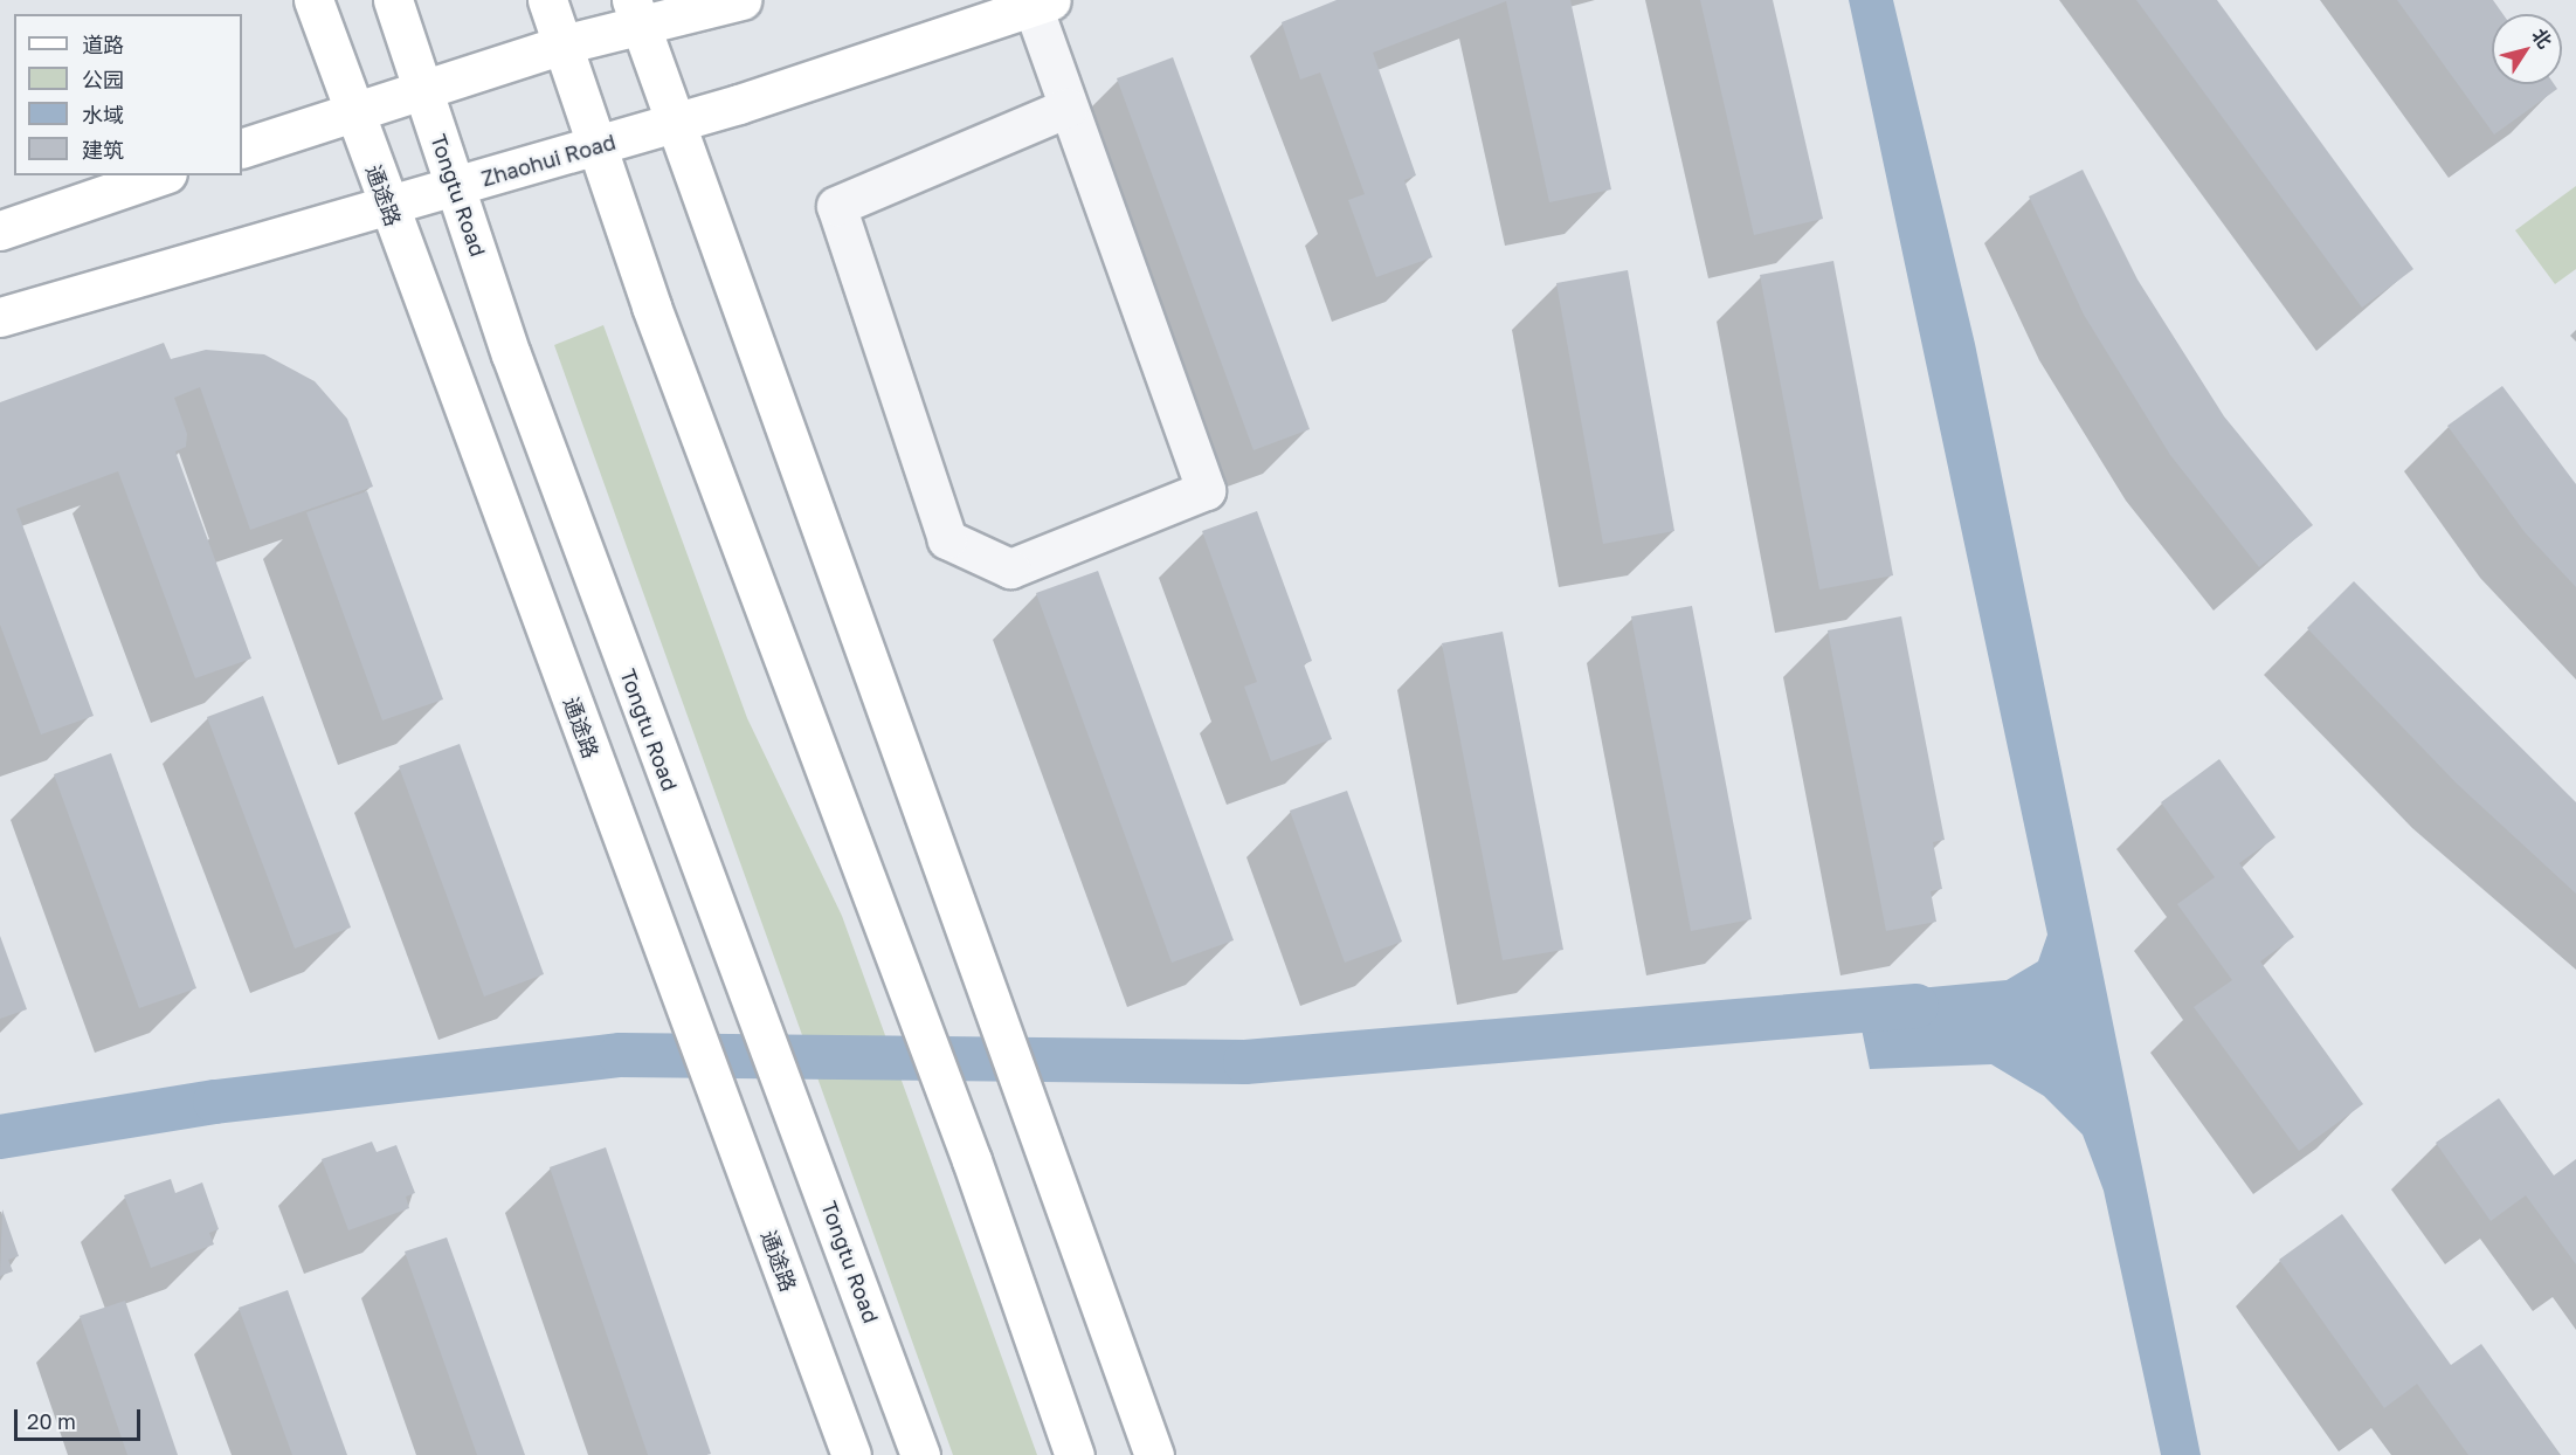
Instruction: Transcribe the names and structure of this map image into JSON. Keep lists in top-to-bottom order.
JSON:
{
  "streets": {
    "main road": ["Zhaohui Road", "通途路", "Tongtu Road"]
  },
  "crossings": [
    ["Zhaohui Road", "通途路"],
    ["Zhaohui Road", "Tongtu Road"]
  ],
  "legend": [
    "道路",
    "公园",
    "水域",
    "建筑"
  ],
  "scale_bar": "20 m",
  "north": "top right"
}
